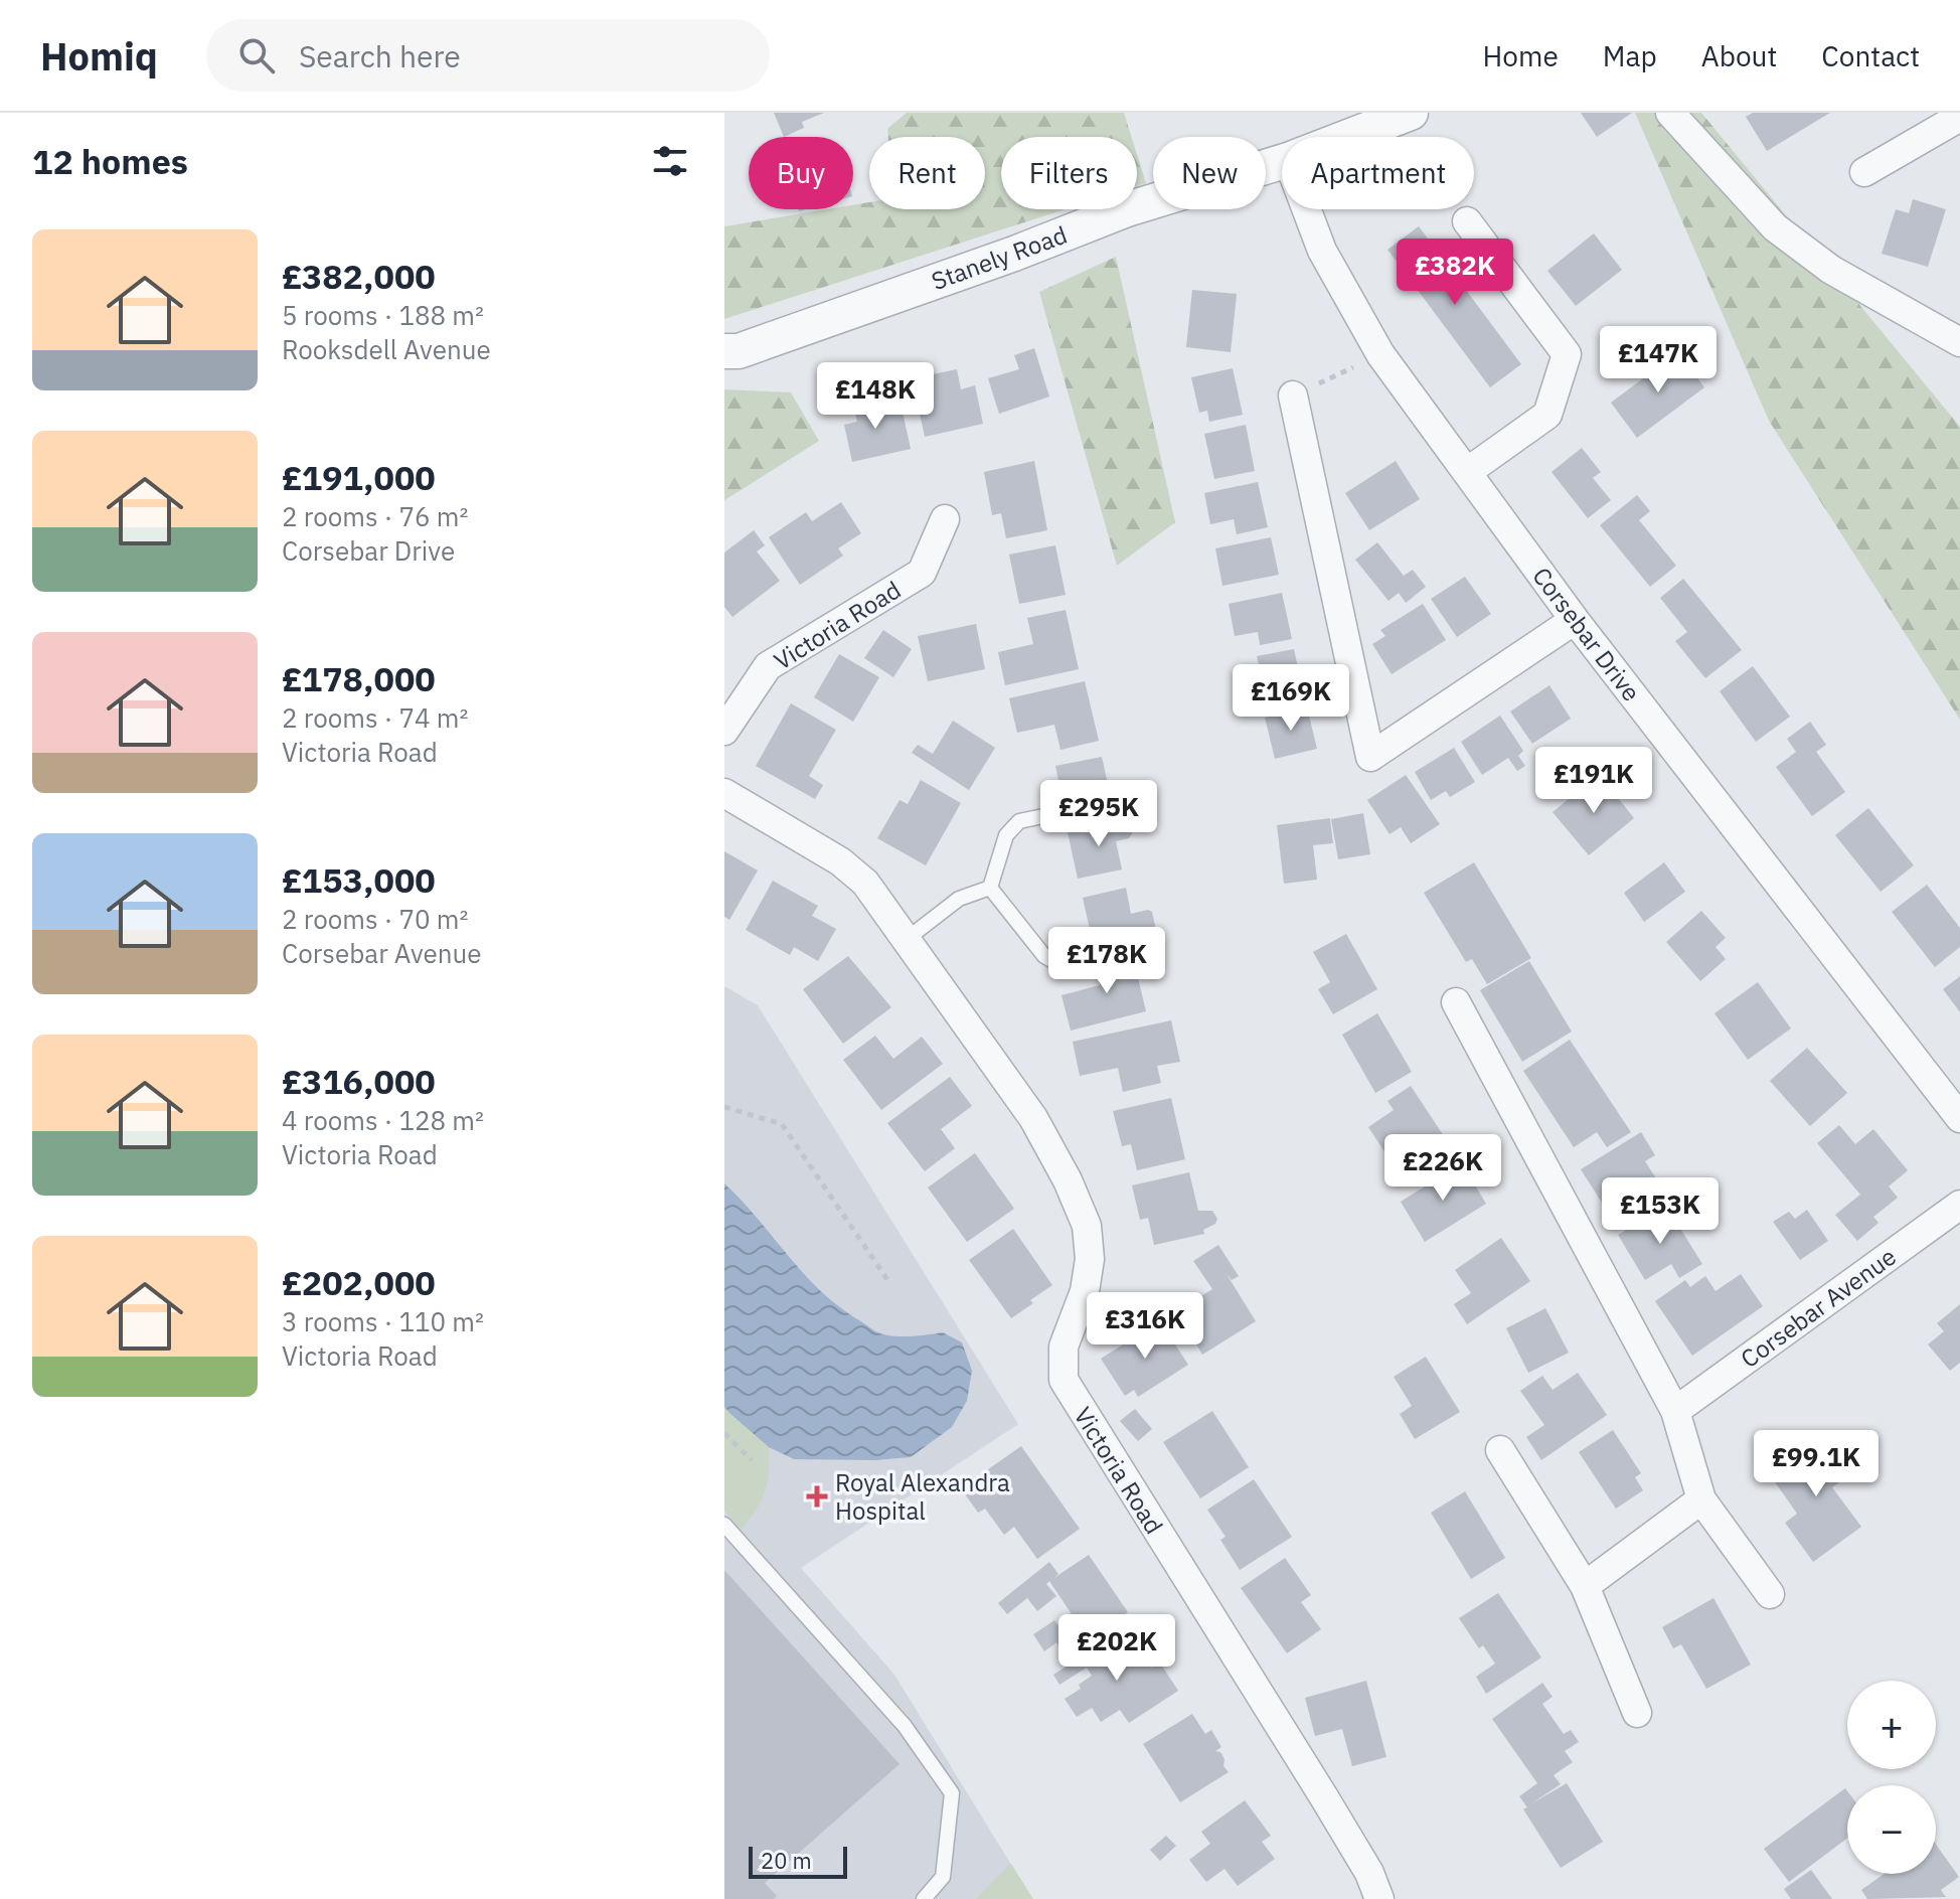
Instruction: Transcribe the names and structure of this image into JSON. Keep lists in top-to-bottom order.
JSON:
{
  "streets": {
    "street": [
      "Stanely Road",
      "Victoria Road",
      "Corsebar Drive",
      "Corsebar Avenue"
    ]
  },
  "places": {
    "health": ["Royal Alexandra Hospital"]
  },
  "scale_bar": "20 m",
  "page": {
    "header": "Homiq",
    "search": "Search here",
    "nav": [
      "Home",
      "Map",
      "About",
      "Contact"
    ],
    "heading": "12 homes",
    "chip": [
      "Buy",
      "Rent",
      "Filters",
      "New",
      "Apartment"
    ],
    "list": [
      {
        "name": "£382,000",
        "note": "5 rooms · 188 m² · Rooksdell Avenue"
      },
      {
        "name": "£191,000",
        "note": "2 rooms · 76 m² · Corsebar Drive"
      },
      {
        "name": "£178,000",
        "note": "2 rooms · 74 m² · Victoria Road"
      },
      {
        "name": "£153,000",
        "note": "2 rooms · 70 m² · Corsebar Avenue"
      },
      {
        "name": "£316,000",
        "note": "4 rooms · 128 m² · Victoria Road"
      },
      {
        "name": "£202,000",
        "note": "3 rooms · 110 m² · Victoria Road"
      }
    ],
    "price": [
      "£382K",
      "£147K",
      "£148K",
      "£169K",
      "£191K",
      "£295K",
      "£178K",
      "£226K",
      "£153K",
      "£316K",
      "£99.1K",
      "£202K"
    ],
    "map_buttons": ["+", "−"],
    "scale": "20 m"
  }
}
